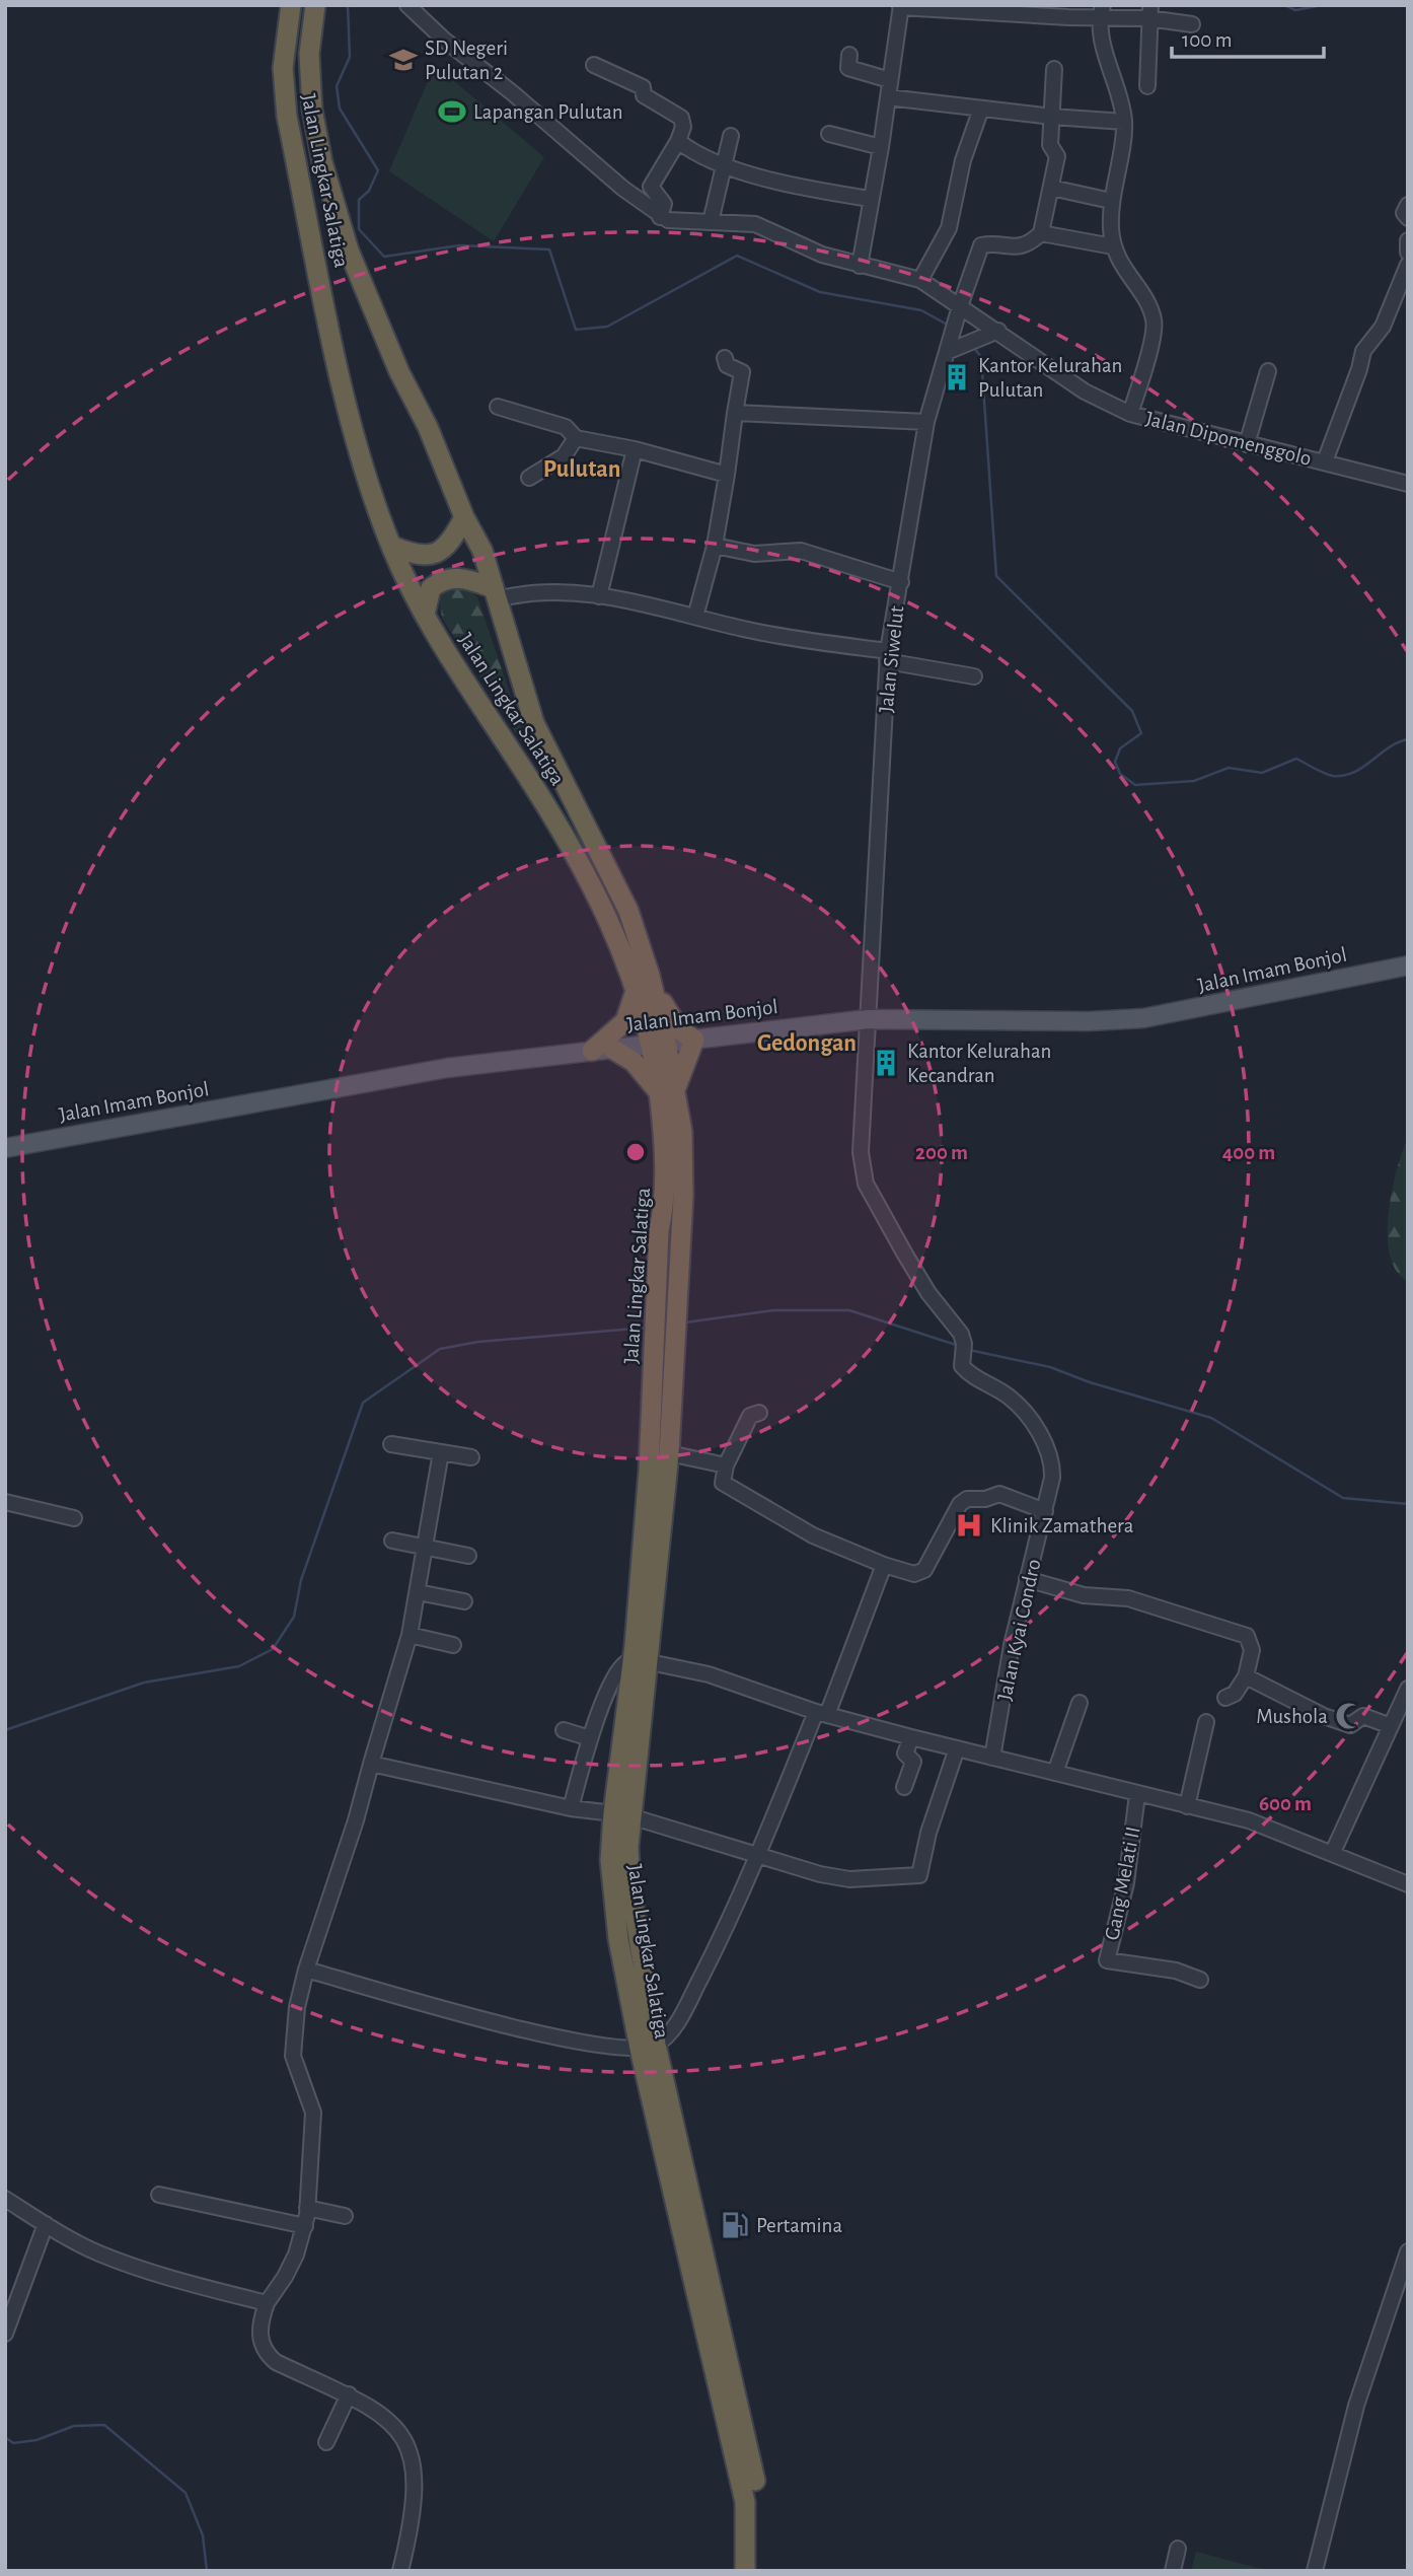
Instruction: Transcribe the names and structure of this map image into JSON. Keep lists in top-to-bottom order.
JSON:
{
  "streets": {
    "highway": ["Jalan Lingkar Salatiga"],
    "main road": ["Jalan Imam Bonjol"],
    "street": [
      "Jalan Dipomenggolo",
      "Jalan Siwelut",
      "Jalan Kyai Condro",
      "Gang Melati II"
    ]
  },
  "crossings": [
    ["Jalan Lingkar Salatiga", "Jalan Imam Bonjol"],
    ["Jalan Dipomenggolo", "Jalan Siwelut"],
    ["Jalan Siwelut", "Jalan Imam Bonjol"],
    ["Jalan Siwelut", "Jalan Kyai Condro"],
    ["Jalan Imam Bonjol", "Jalan Kyai Condro"]
  ],
  "districts": ["Pulutan", "Gedongan"],
  "places": {
    "school or university": ["SD Negeri Pulutan 2"],
    "sports": ["Lapangan Pulutan"],
    "building": ["Kantor Kelurahan Pulutan", "Kantor Kelurahan Kecandran"],
    "hospital": ["Klinik Zamathera"],
    "mosque": ["Mushola"],
    "fuel station": ["Pertamina"]
  },
  "scale_bar": "100 m",
  "rings": ["200 m", "400 m", "600 m"]
}
